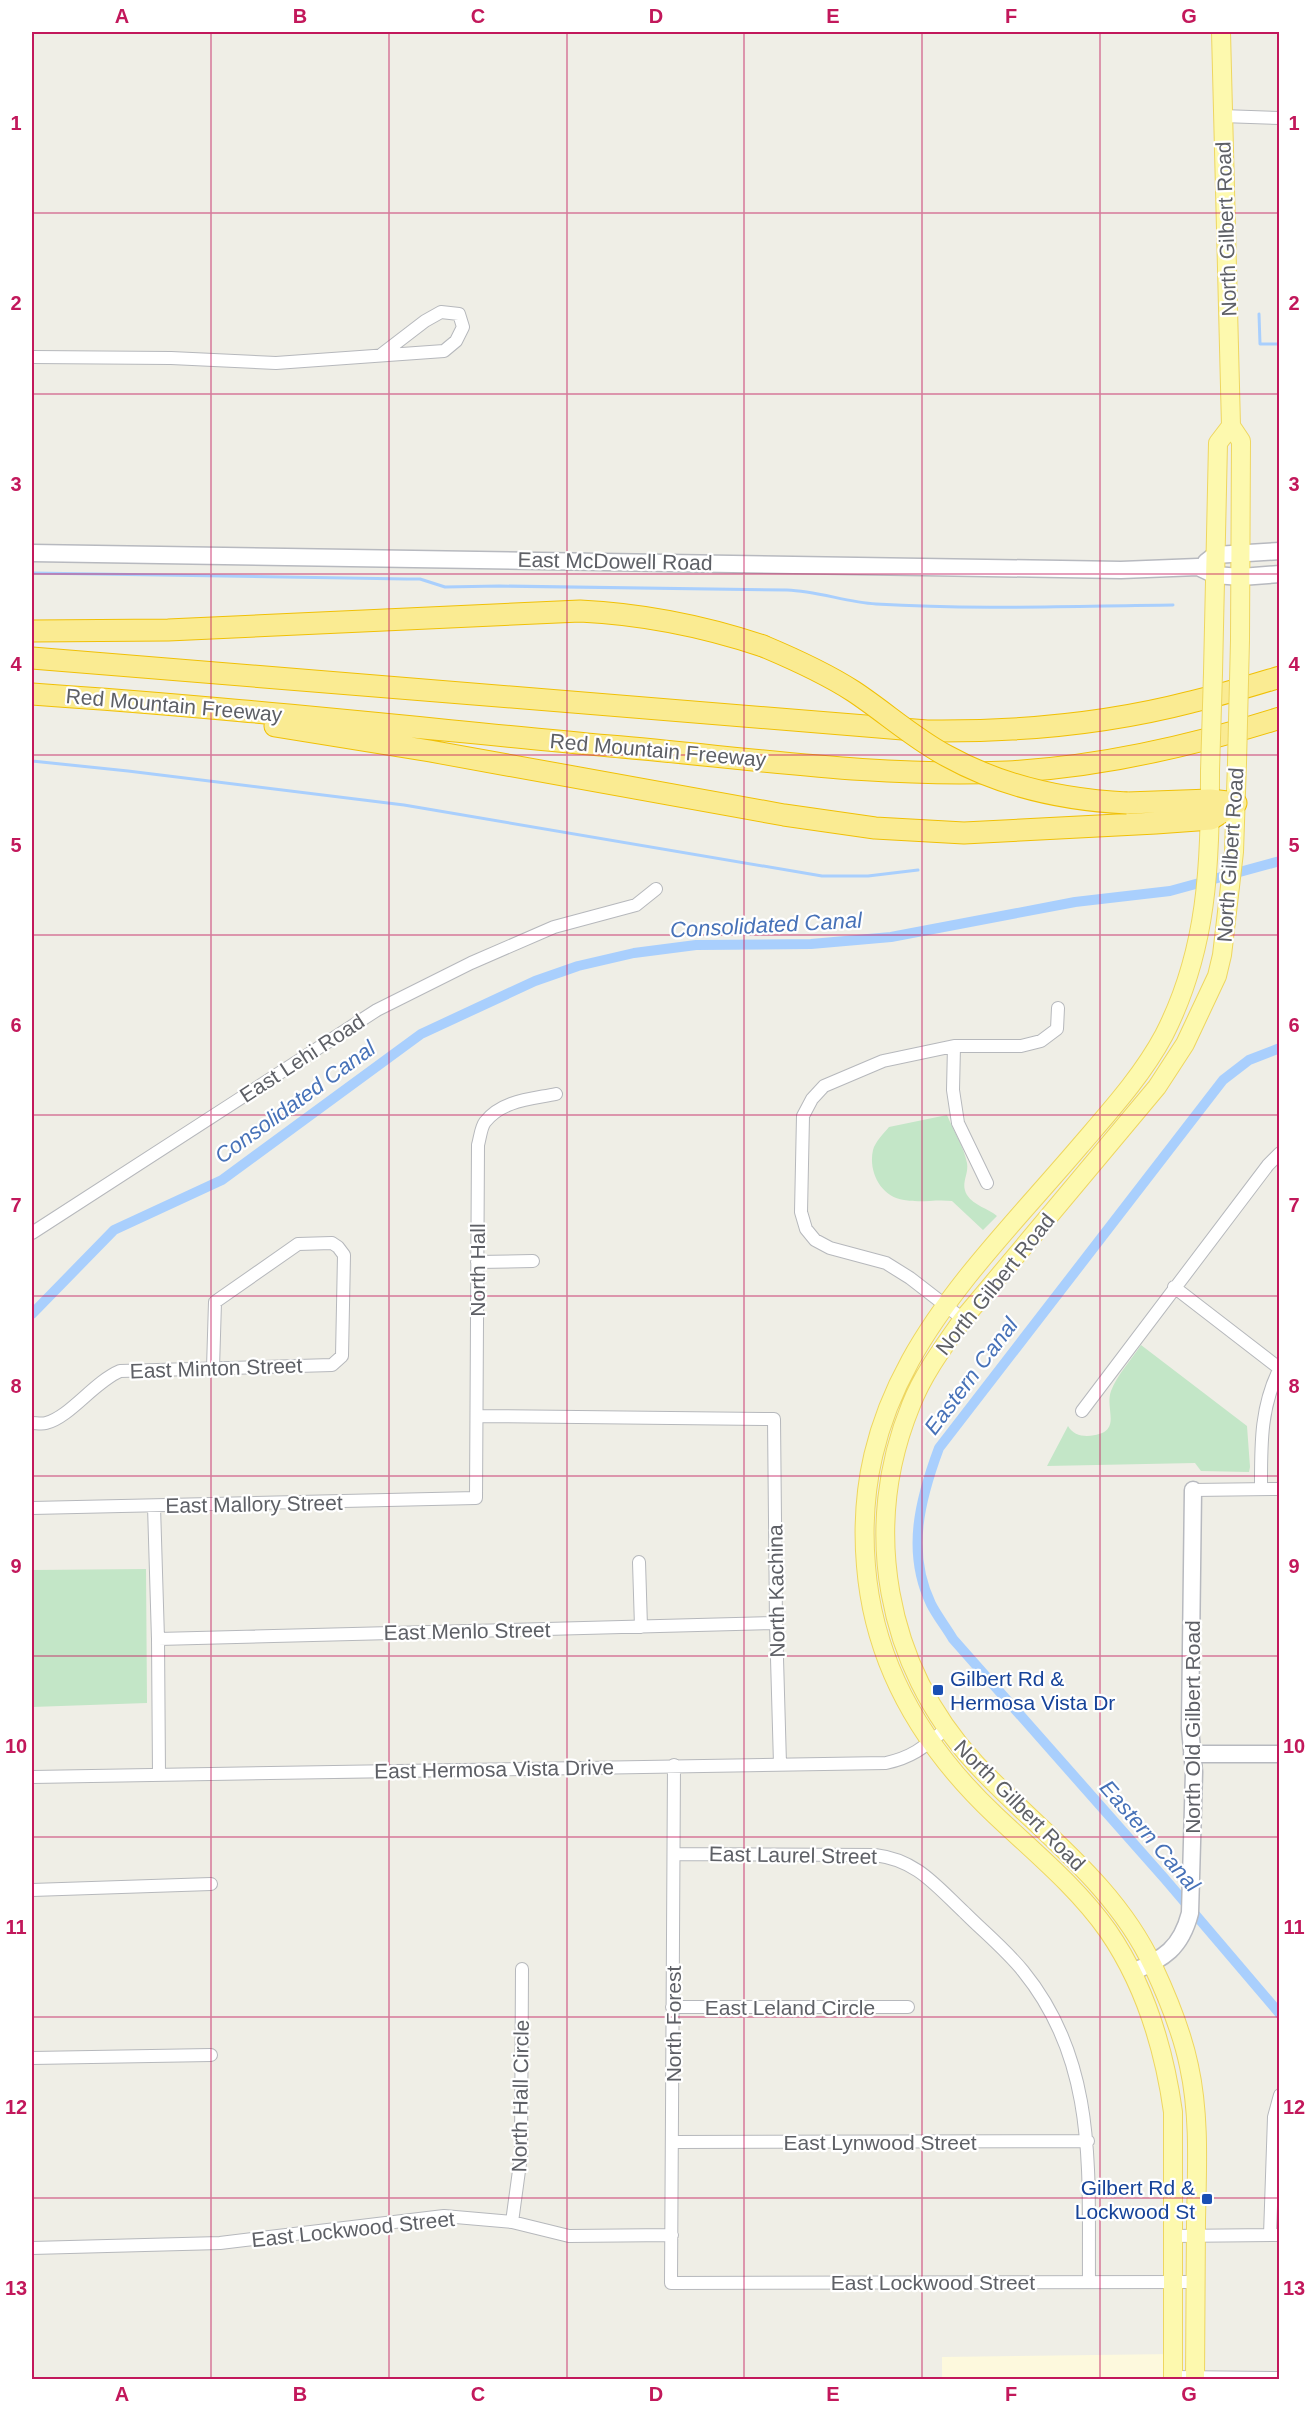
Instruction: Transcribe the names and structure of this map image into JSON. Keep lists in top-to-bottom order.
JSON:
{
  "streets": {
    "highway": ["Red Mountain Freeway"],
    "main road": ["North Gilbert Road"],
    "street": [
      "East McDowell Road",
      "East Lehi Road",
      "North Hall",
      "East Minton Street",
      "East Mallory Street",
      "North Kachina",
      "East Menlo Street",
      "North Old Gilbert Road",
      "East Hermosa Vista Drive",
      "East Laurel Street",
      "East Leland Circle",
      "North Forest",
      "North Hall Circle",
      "East Lynwood Street",
      "East Lockwood Street"
    ]
  },
  "crossings": [
    ["North Gilbert Road", "North Old Gilbert Road"],
    ["North Gilbert Road", "East Hermosa Vista Drive"],
    ["North Gilbert Road", "East Lockwood Street"],
    ["North Hall", "East Mallory Street"],
    ["North Hall", "North Kachina"],
    ["North Kachina", "East Menlo Street"],
    ["North Kachina", "East Hermosa Vista Drive"],
    ["East Hermosa Vista Drive", "North Forest"],
    ["East Laurel Street", "North Forest"],
    ["East Laurel Street", "East Lynwood Street"],
    ["East Leland Circle", "North Forest"],
    ["North Forest", "East Lynwood Street"],
    ["North Forest", "East Lockwood Street"],
    ["North Hall Circle", "East Lockwood Street"]
  ],
  "water": ["Consolidated Canal", "Eastern Canal"],
  "places": {
    "transit": ["Gilbert Rd & Hermosa Vista Dr", "Gilbert Rd & Lockwood St"]
  },
  "grid": {
    "columns": [
      "A",
      "B",
      "C",
      "D",
      "E",
      "F",
      "G"
    ],
    "rows": [
      "1",
      "2",
      "3",
      "4",
      "5",
      "6",
      "7",
      "8",
      "9",
      "10",
      "11",
      "12",
      "13"
    ]
  }
}
